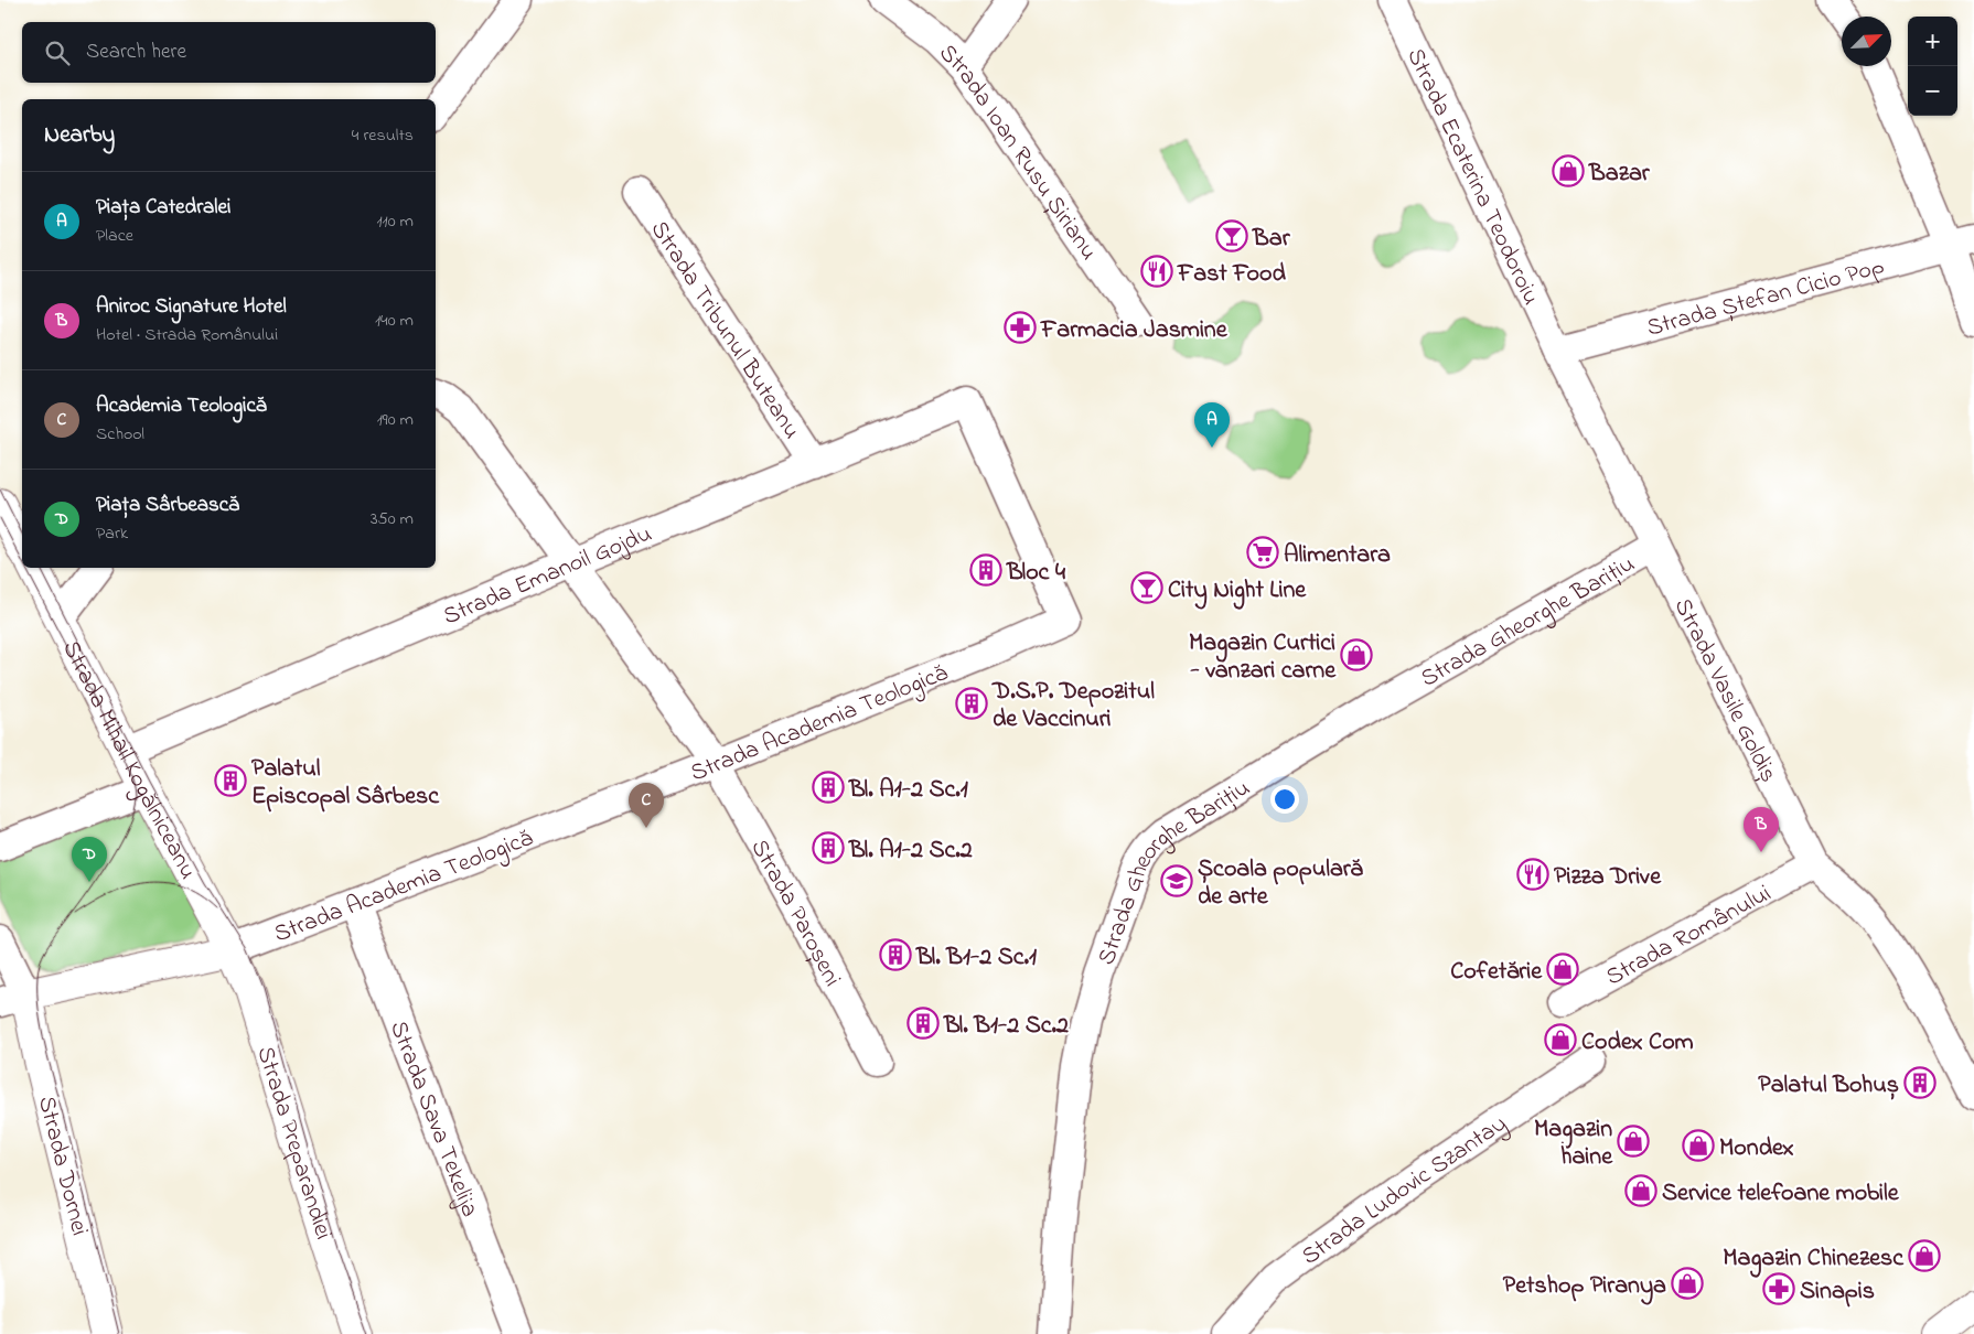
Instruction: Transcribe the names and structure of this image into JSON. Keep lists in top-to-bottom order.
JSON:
{
  "streets": {
    "main road": ["Strada Mihail Kogălniceanu", "Strada Preparandiei", "Strada Dornei"],
    "street": [
      "Strada Ioan Rusu Șirianu",
      "Strada Ecaterina Teodoroiu",
      "Strada Ștefan Cicio Pop",
      "Strada Tribunul Buteanu",
      "Strada Emanoil Gojdu",
      "Strada Gheorghe Barițiu",
      "Strada Vasile Goldiș",
      "Strada Academia Teologică",
      "Strada Paroșeni",
      "Strada Românului",
      "Strada Sava Tekelija",
      "Strada Ludovic Szantay"
    ]
  },
  "crossings": [
    ["Strada Ecaterina Teodoroiu", "Strada Ștefan Cicio Pop"],
    ["Strada Ecaterina Teodoroiu", "Strada Vasile Goldiș"],
    ["Strada Ștefan Cicio Pop", "Strada Vasile Goldiș"],
    ["Strada Tribunul Buteanu", "Strada Emanoil Gojdu"],
    ["Strada Emanoil Gojdu", "Strada Academia Teologică"],
    ["Strada Emanoil Gojdu", "Strada Mihail Kogălniceanu"],
    ["Strada Emanoil Gojdu", "Strada Paroșeni"],
    ["Strada Gheorghe Barițiu", "Strada Vasile Goldiș"],
    ["Strada Vasile Goldiș", "Strada Românului"],
    ["Strada Academia Teologică", "Strada Mihail Kogălniceanu"],
    ["Strada Academia Teologică", "Strada Paroșeni"],
    ["Strada Academia Teologică", "Strada Sava Tekelija"],
    ["Strada Academia Teologică", "Strada Preparandiei"],
    ["Strada Mihail Kogălniceanu", "Strada Preparandiei"]
  ],
  "places": {
    "shop": [
      "Bazar",
      "Magazin Curtici - vanzari carne",
      "Cofetărie",
      "Codex Com",
      "Magazin haine",
      "Mondex",
      "Service telefoane mobile",
      "Magazin Chinezesc",
      "Petshop Piranya"
    ],
    "bar": ["Bar", "City Night Line"],
    "restaurant": ["Fast Food", "Pizza Drive"],
    "pharmacy": ["Farmacia Jasmine", "Sinapis"],
    "supermarket": ["Alimentara"],
    "building": [
      "Bloc 4",
      "D.S.P. Depozitul de Vaccinuri",
      "Palatul Episcopal Sârbesc",
      "Bl. A1-2 Sc.1",
      "Bl. A1-2 Sc.2",
      "Bl. B1-2 Sc.1",
      "Bl. B1-2 Sc.2",
      "Palatul Bohuș"
    ],
    "school or university": ["Școala populară de arte"]
  },
  "north": "top right",
  "page": {
    "map_buttons": ["+", "−"],
    "search": "Search here",
    "heading": ["Nearby", "4 results"],
    "list": [
      {
        "mark": "A",
        "name": "Piața Catedralei",
        "note": "Place",
        "value": "110 m"
      },
      {
        "mark": "B",
        "name": "Aniroc Signature Hotel",
        "note": "Hotel · Strada Românului",
        "value": "140 m"
      },
      {
        "mark": "C",
        "name": "Academia Teologică",
        "note": "School",
        "value": "190 m"
      },
      {
        "mark": "D",
        "name": "Piața Sârbească",
        "note": "Park",
        "value": "350 m"
      }
    ],
    "pins": [
      "A",
      "C",
      "B",
      "D"
    ]
  }
}
